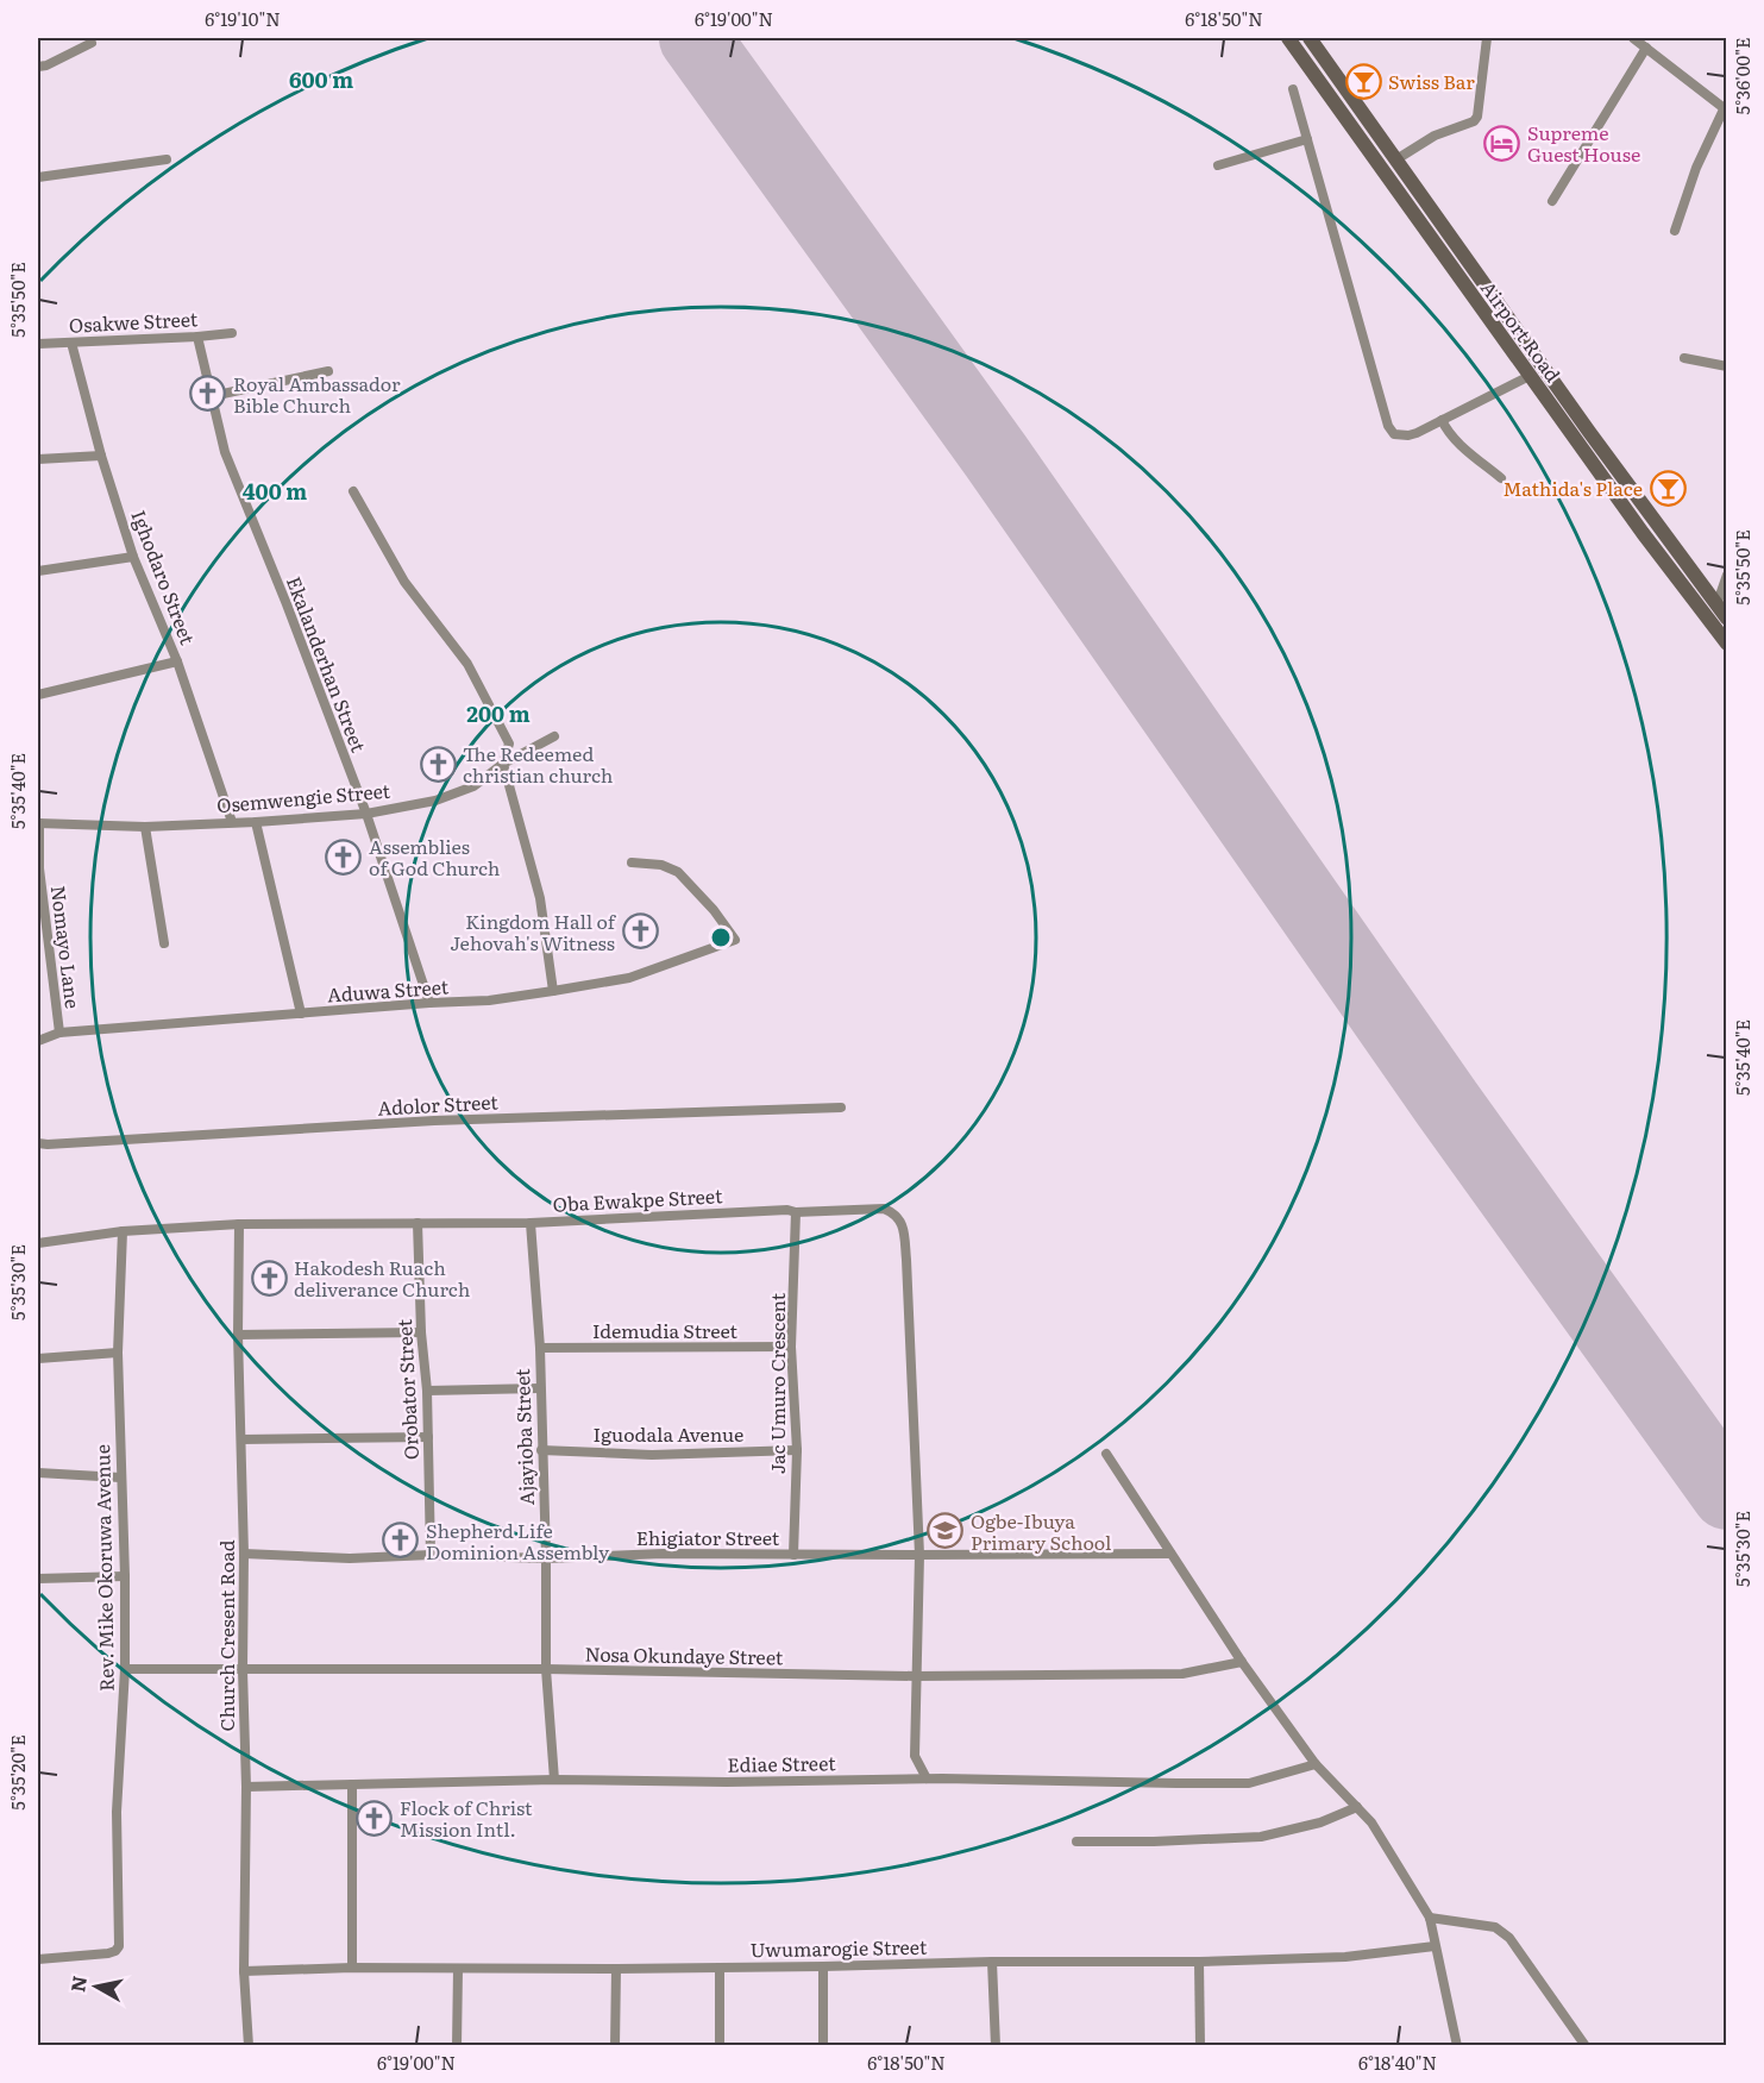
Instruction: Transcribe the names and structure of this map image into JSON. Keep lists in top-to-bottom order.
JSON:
{
  "streets": {
    "main road": ["Airport Road"],
    "street": [
      "Osakwe Street",
      "Ighodaro Street",
      "Ekalanderhan Street",
      "Osemwengie Street",
      "Nomayo Lane",
      "Aduwa Street",
      "Adolor Street",
      "Oba Ewakpe Street",
      "Idemudia Street",
      "Jac Umuro Crescent",
      "Orobator Street",
      "Iguodala Avenue",
      "Ajayioba Street",
      "Ehigiator Street",
      "Rev. Mike Okoruwa Avenue",
      "Church Cresent Road",
      "Nosa Okundaye Street",
      "Ediae Street",
      "Uwumarogie Street"
    ]
  },
  "crossings": [
    ["Osakwe Street", "Ighodaro Street"],
    ["Osakwe Street", "Ekalanderhan Street"],
    ["Ighodaro Street", "Osemwengie Street"],
    ["Ekalanderhan Street", "Osemwengie Street"],
    ["Ekalanderhan Street", "Aduwa Street"],
    ["Osemwengie Street", "Nomayo Lane"],
    ["Nomayo Lane", "Aduwa Street"],
    ["Oba Ewakpe Street", "Jac Umuro Crescent"],
    ["Oba Ewakpe Street", "Orobator Street"],
    ["Oba Ewakpe Street", "Ajayioba Street"],
    ["Oba Ewakpe Street", "Ehigiator Street"],
    ["Oba Ewakpe Street", "Rev. Mike Okoruwa Avenue"],
    ["Oba Ewakpe Street", "Church Cresent Road"],
    ["Idemudia Street", "Jac Umuro Crescent"],
    ["Idemudia Street", "Ajayioba Street"],
    ["Jac Umuro Crescent", "Iguodala Avenue"],
    ["Jac Umuro Crescent", "Ehigiator Street"],
    ["Orobator Street", "Ehigiator Street"],
    ["Iguodala Avenue", "Ajayioba Street"],
    ["Ajayioba Street", "Ehigiator Street"],
    ["Ajayioba Street", "Nosa Okundaye Street"],
    ["Ajayioba Street", "Ediae Street"],
    ["Ehigiator Street", "Church Cresent Road"],
    ["Rev. Mike Okoruwa Avenue", "Nosa Okundaye Street"],
    ["Church Cresent Road", "Nosa Okundaye Street"],
    ["Church Cresent Road", "Ediae Street"],
    ["Church Cresent Road", "Uwumarogie Street"]
  ],
  "places": {
    "bar": ["Swiss Bar", "Mathida's Place"],
    "hotel": ["Supreme Guest House"],
    "church": [
      "Royal Ambassador Bible Church",
      "The Redeemed christian church",
      "Assemblies of God Church",
      "Kingdom Hall of Jehovah's Witness",
      "Hakodesh Ruach deliverance Church",
      "Shepherd Life Dominion Assembly",
      "Flock of Christ Mission Intl."
    ],
    "school or university": ["Ogbe-Ibuya Primary School"]
  },
  "north": "left",
  "coordinates": [
    "6°19'10\"N",
    "6°19'00\"N",
    "6°18'50\"N",
    "5°36'00\"E",
    "5°35'50\"E",
    "5°35'40\"E",
    "5°35'30\"E",
    "5°35'20\"E",
    "6°18'40\"N"
  ],
  "rings": ["600 m", "400 m", "200 m"]
}
